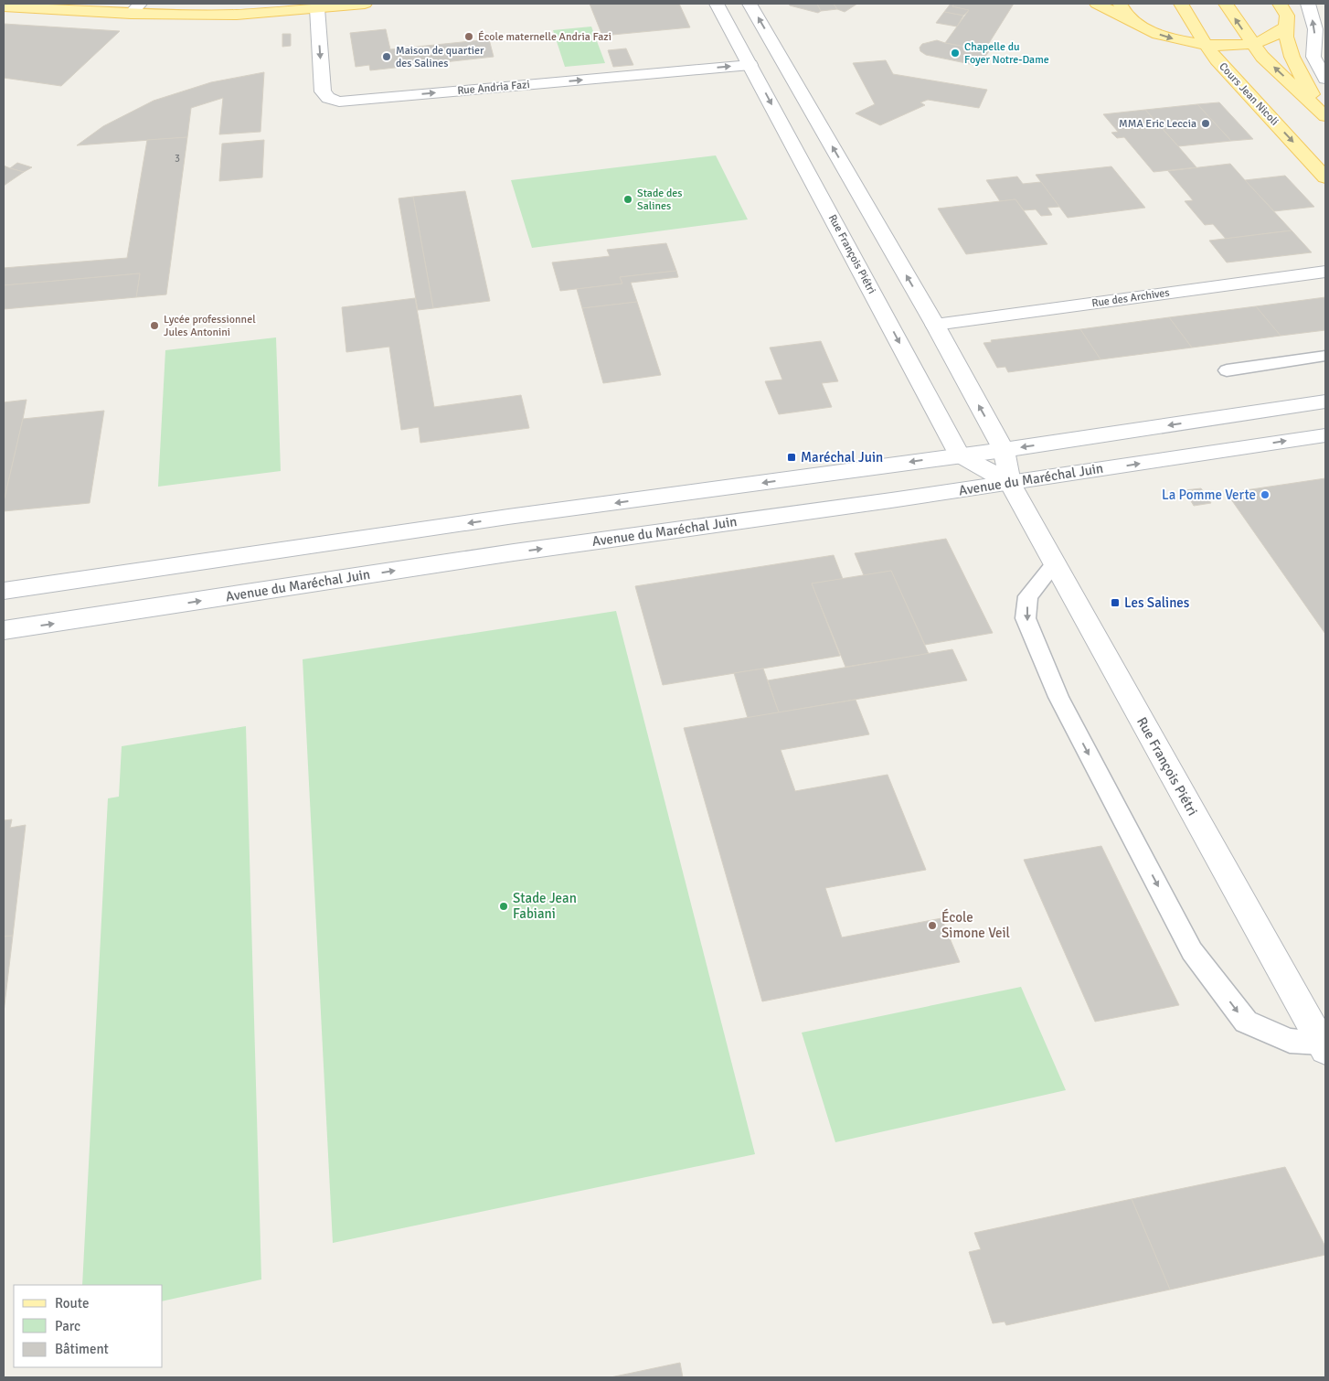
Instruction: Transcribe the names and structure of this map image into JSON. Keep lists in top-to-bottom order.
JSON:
{
  "streets": {
    "main road": ["Cours Jean Nicoli"],
    "street": [
      "Rue Andria Fazi",
      "Rue François Piétri",
      "Rue des Archives",
      "Avenue du Maréchal Juin"
    ]
  },
  "crossings": [
    ["Rue Andria Fazi", "Rue François Piétri"],
    ["Rue François Piétri", "Rue des Archives"],
    ["Rue François Piétri", "Avenue du Maréchal Juin"]
  ],
  "one_way": ["Rue Andria Fazi"],
  "places": {
    "other": [
      "École maternelle Andria Fazi",
      "Chapelle du Foyer Notre-Dame",
      "Maison de quartier des Salines",
      "MMA Eric Leccia",
      "Stade des Salines",
      "Lycée professionnel Jules Antonini",
      "La Pomme Verte",
      "Stade Jean Fabiani",
      "École Simone Veil"
    ],
    "transit": ["Maréchal Juin", "Les Salines"]
  },
  "house_numbers": ["3"],
  "legend": ["Route", "Parc", "Bâtiment"]
}
